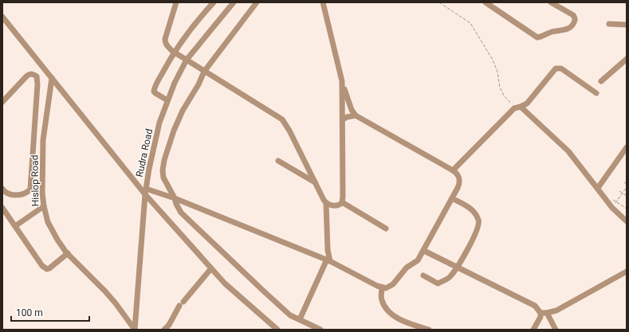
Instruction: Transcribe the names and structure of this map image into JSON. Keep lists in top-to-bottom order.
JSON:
{
  "streets": {
    "street": ["Rudra Road", "Hislop Road"]
  },
  "crossings": [
    ["Rudra Road", "Hislop Road"]
  ],
  "scale_bar": "100 m"
}
